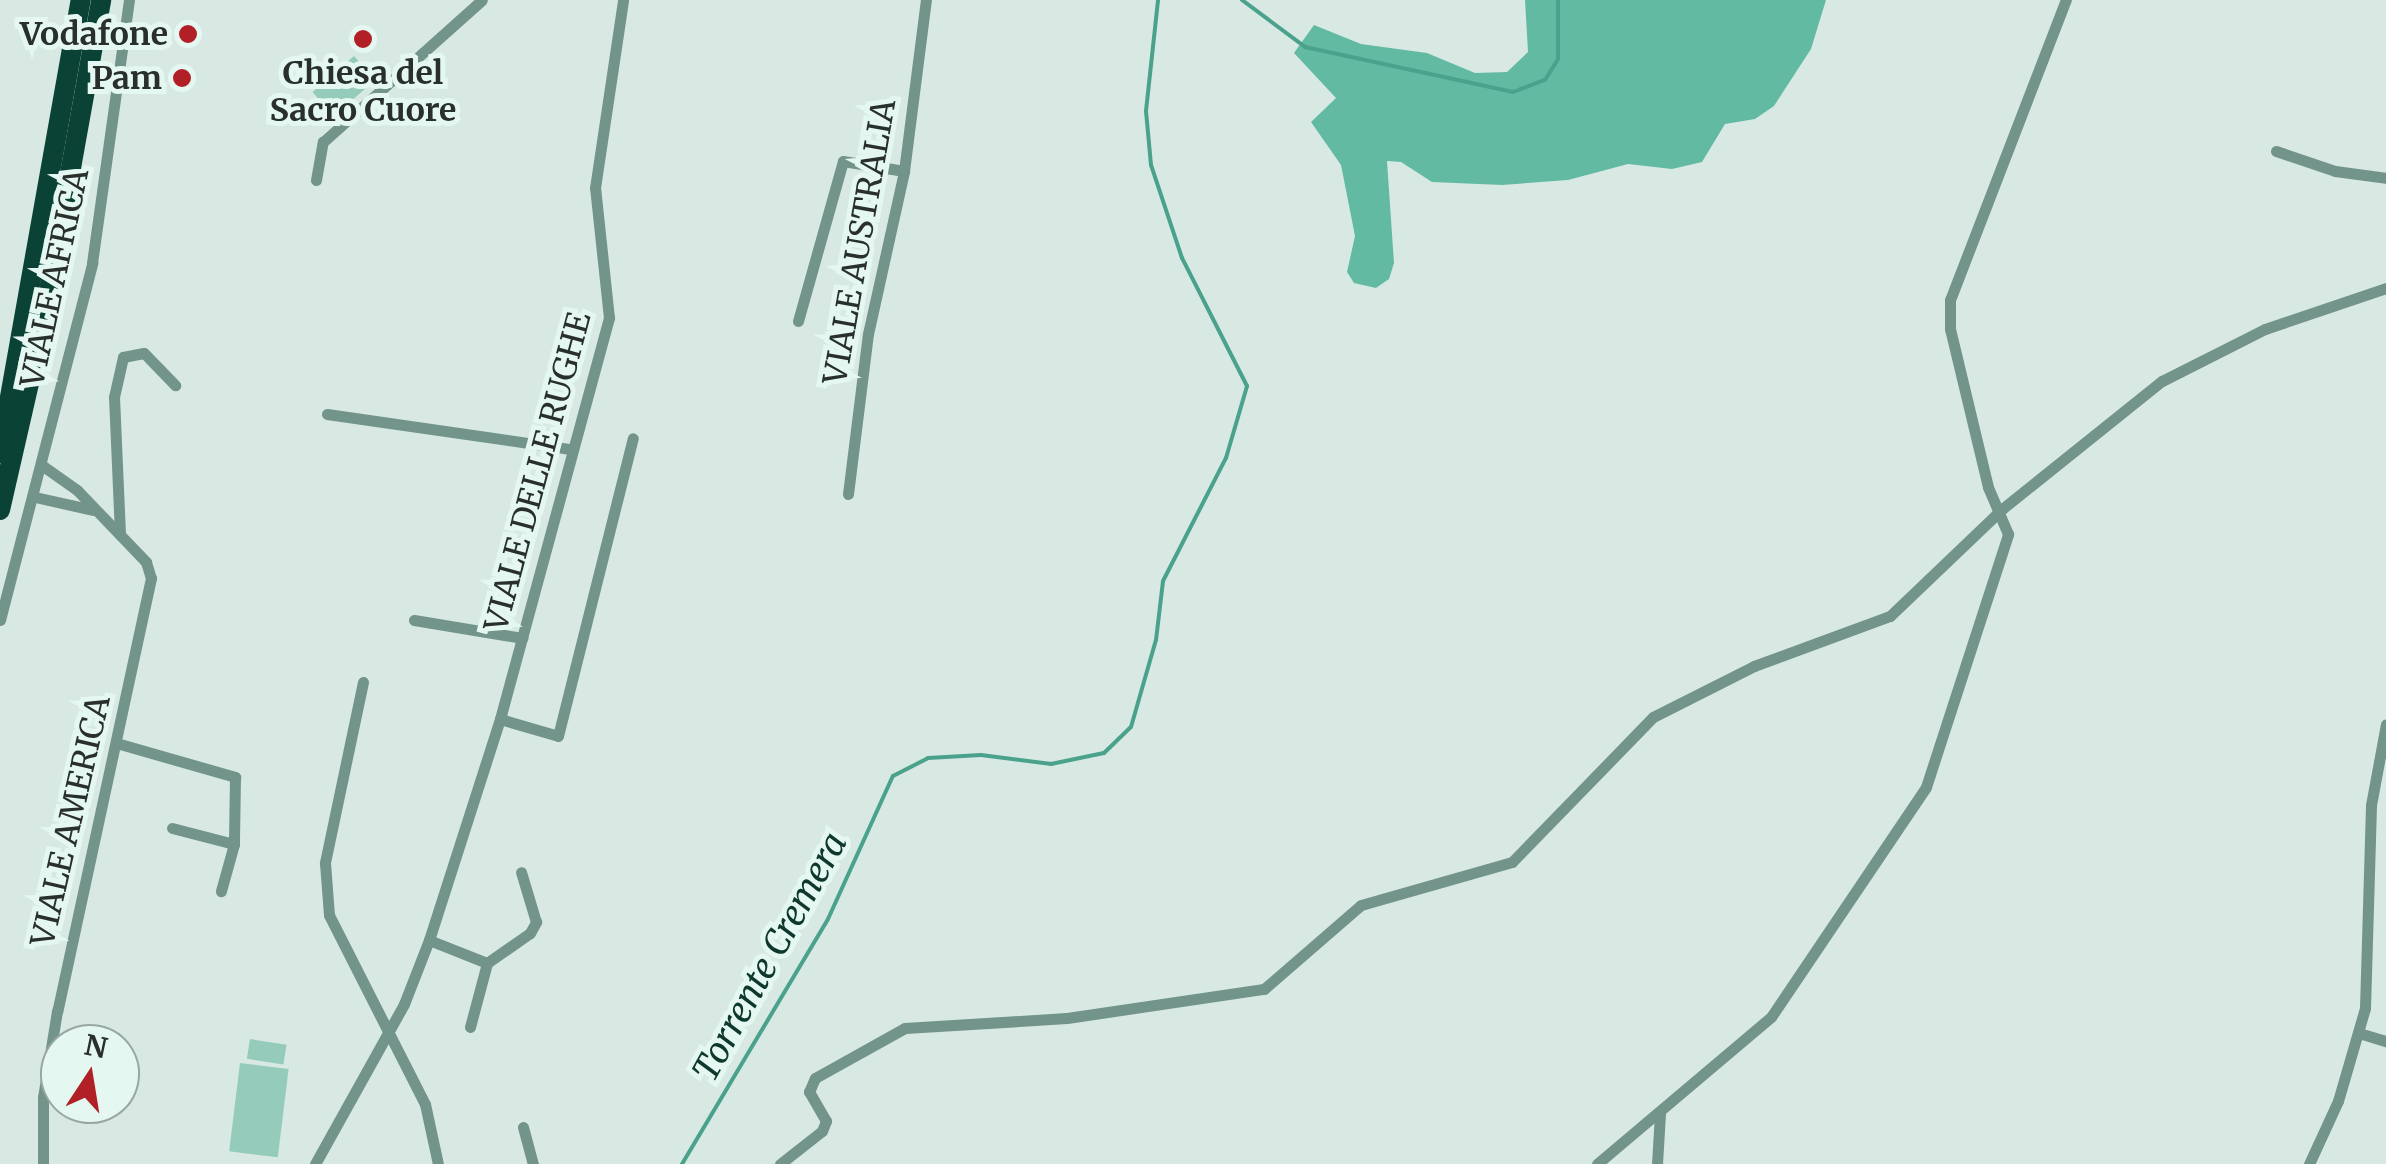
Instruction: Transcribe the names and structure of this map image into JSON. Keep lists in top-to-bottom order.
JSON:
{
  "streets": {
    "street": [
      "VIALE AUSTRALIA",
      "VIALE AFRICA",
      "VIALE DELLE RUGHE",
      "VIALE AMERICA"
    ]
  },
  "crossings": [
    ["VIALE AFRICA", "VIALE AMERICA"]
  ],
  "water": ["Torrente Cremera"],
  "places": ["Vodafone", "Chiesa del Sacro Cuore", "Pam"],
  "north": "top"
}
